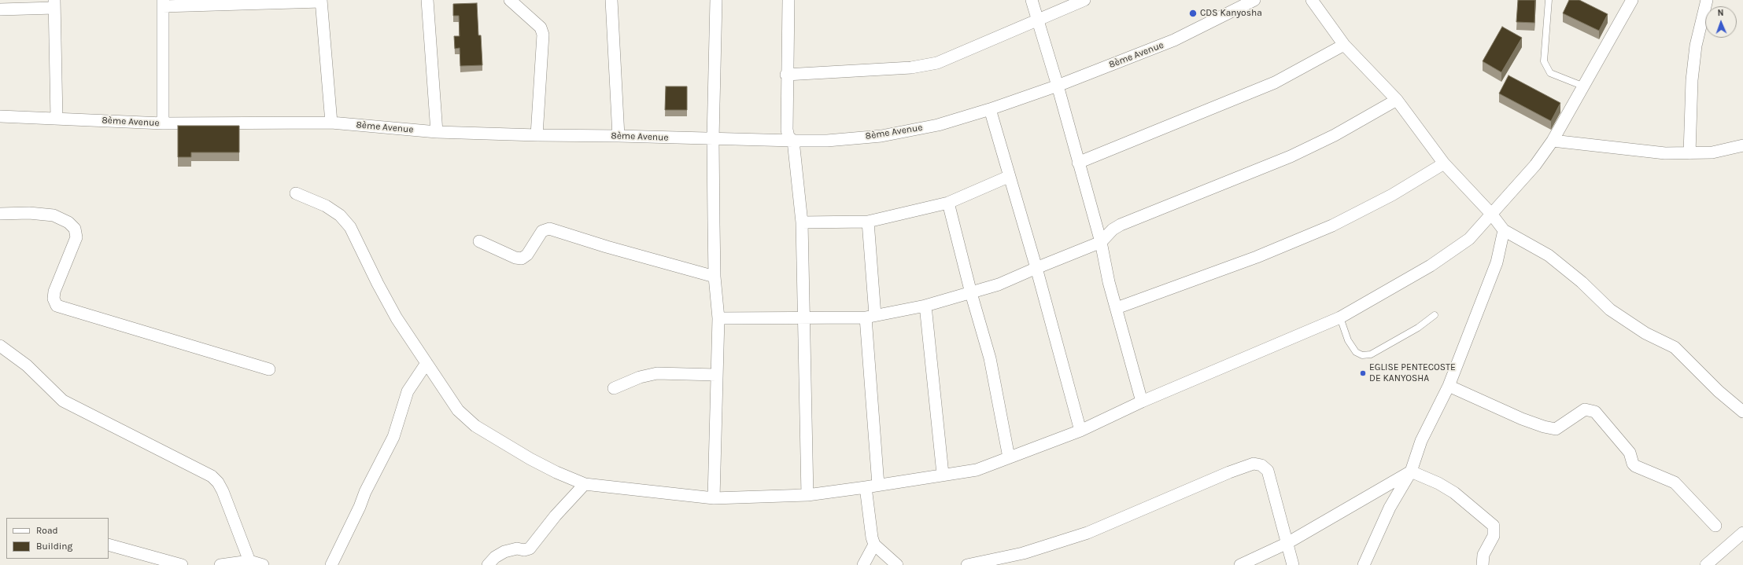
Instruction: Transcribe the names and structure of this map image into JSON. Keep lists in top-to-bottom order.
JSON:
{
  "streets": {
    "street": ["8ème Avenue"]
  },
  "places": ["CDS Kanyosha", "EGLISE PENTECOSTE DE KANYOSHA"],
  "legend": ["Road", "Building"],
  "north": "top"
}
